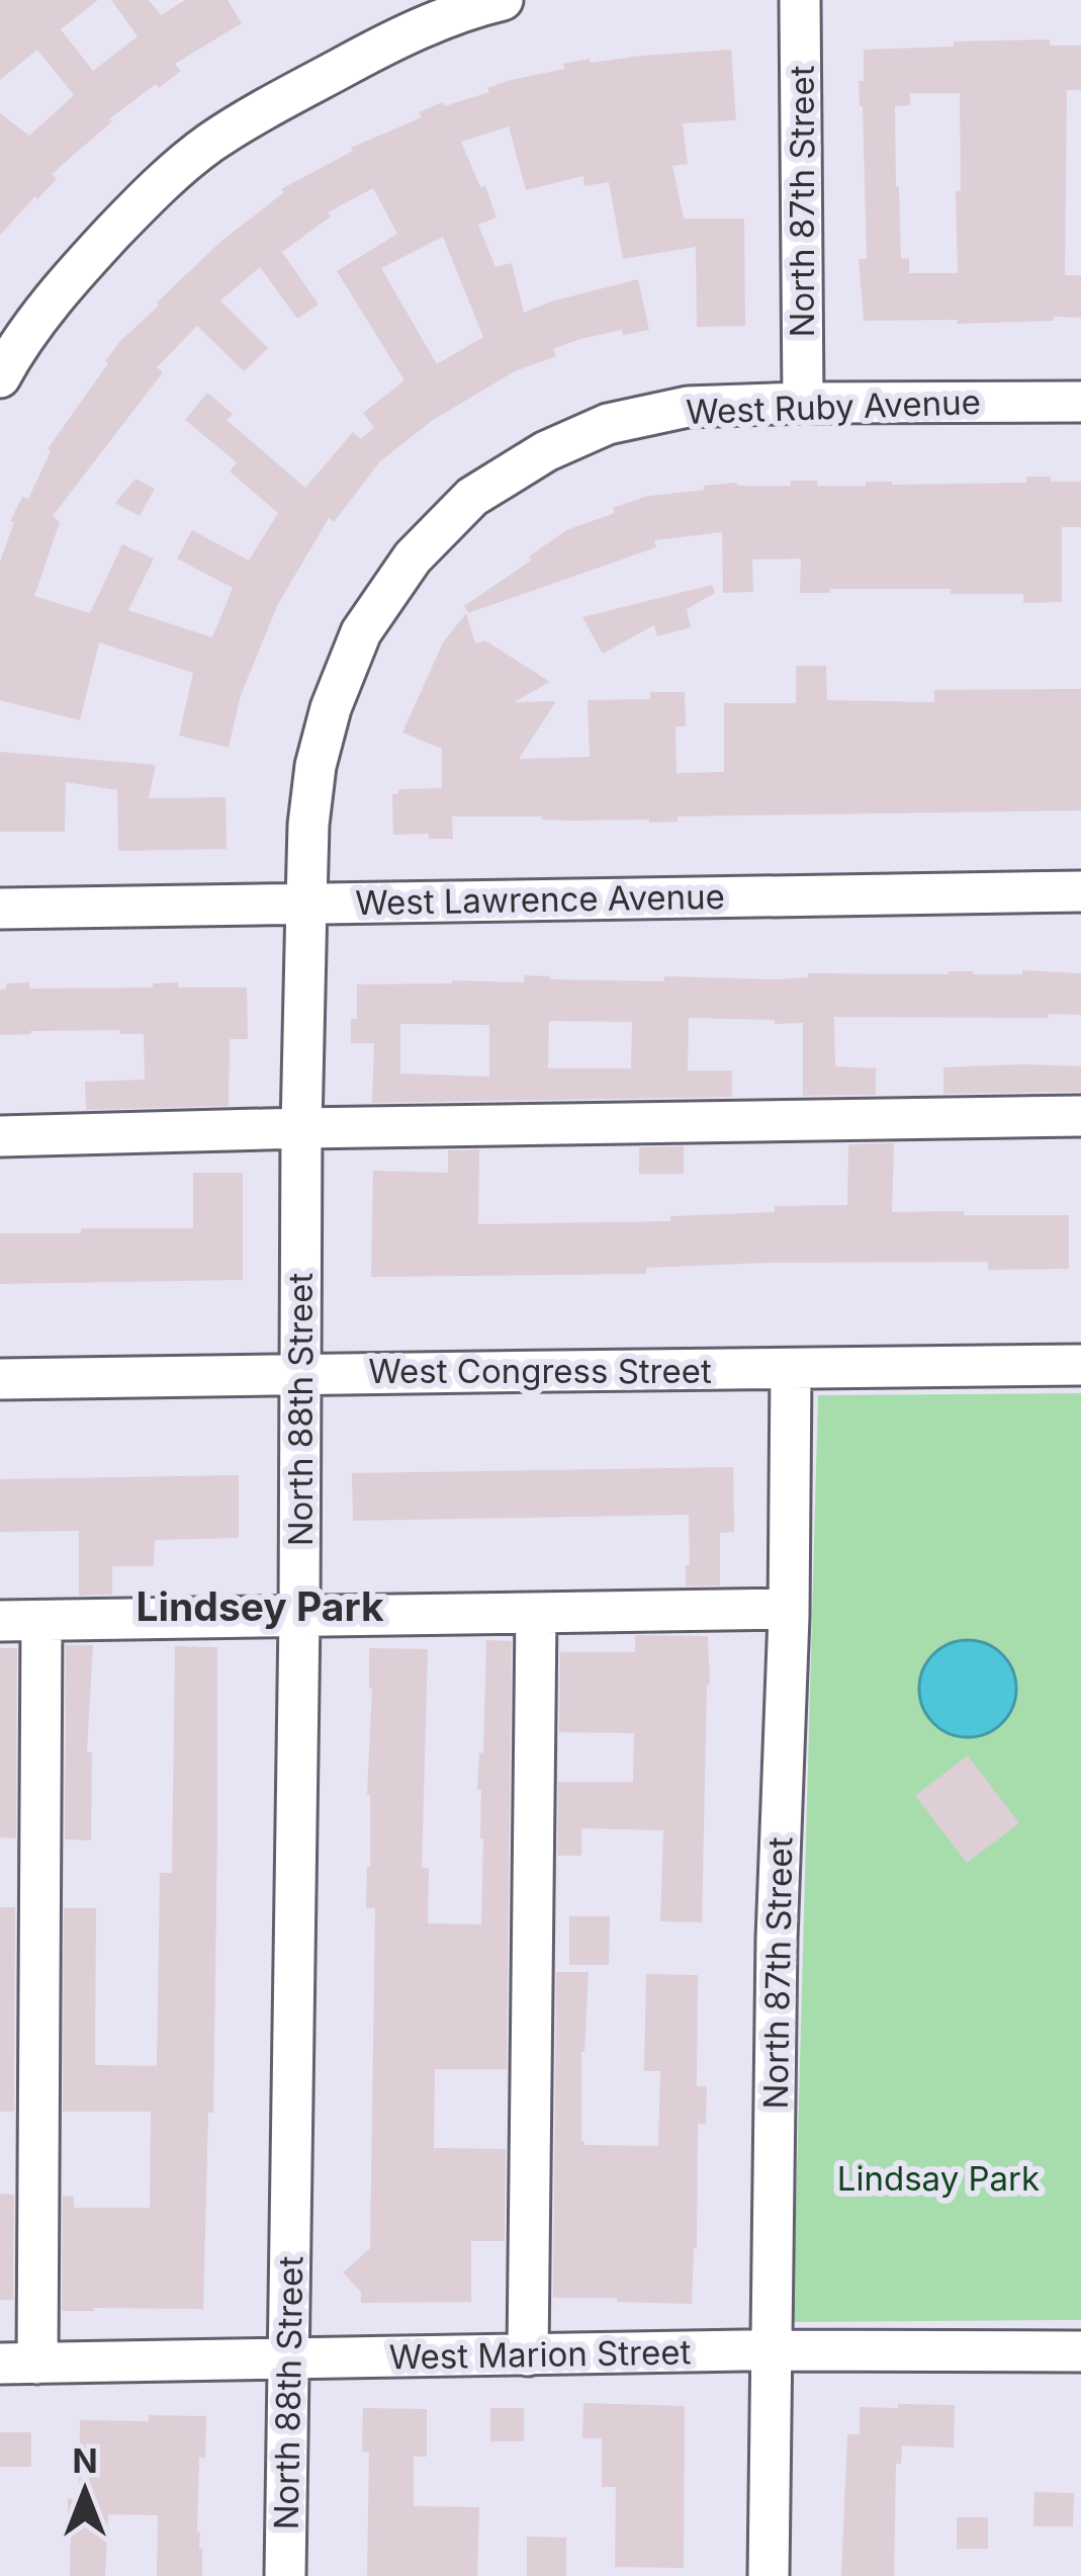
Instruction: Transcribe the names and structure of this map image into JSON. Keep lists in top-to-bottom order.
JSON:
{
  "streets": {
    "street": [
      "North 87th Street",
      "West Ruby Avenue",
      "West Lawrence Avenue",
      "West Congress Street",
      "North 88th Street",
      "West Marion Street"
    ]
  },
  "crossings": [
    ["North 87th Street", "West Ruby Avenue"],
    ["North 87th Street", "West Congress Street"],
    ["North 87th Street", "West Marion Street"],
    ["West Ruby Avenue", "North 88th Street"],
    ["West Lawrence Avenue", "North 88th Street"],
    ["West Congress Street", "North 88th Street"],
    ["North 88th Street", "West Marion Street"]
  ],
  "districts": ["Lindsey Park"],
  "parks": ["Lindsay Park"],
  "north": "top"
}
